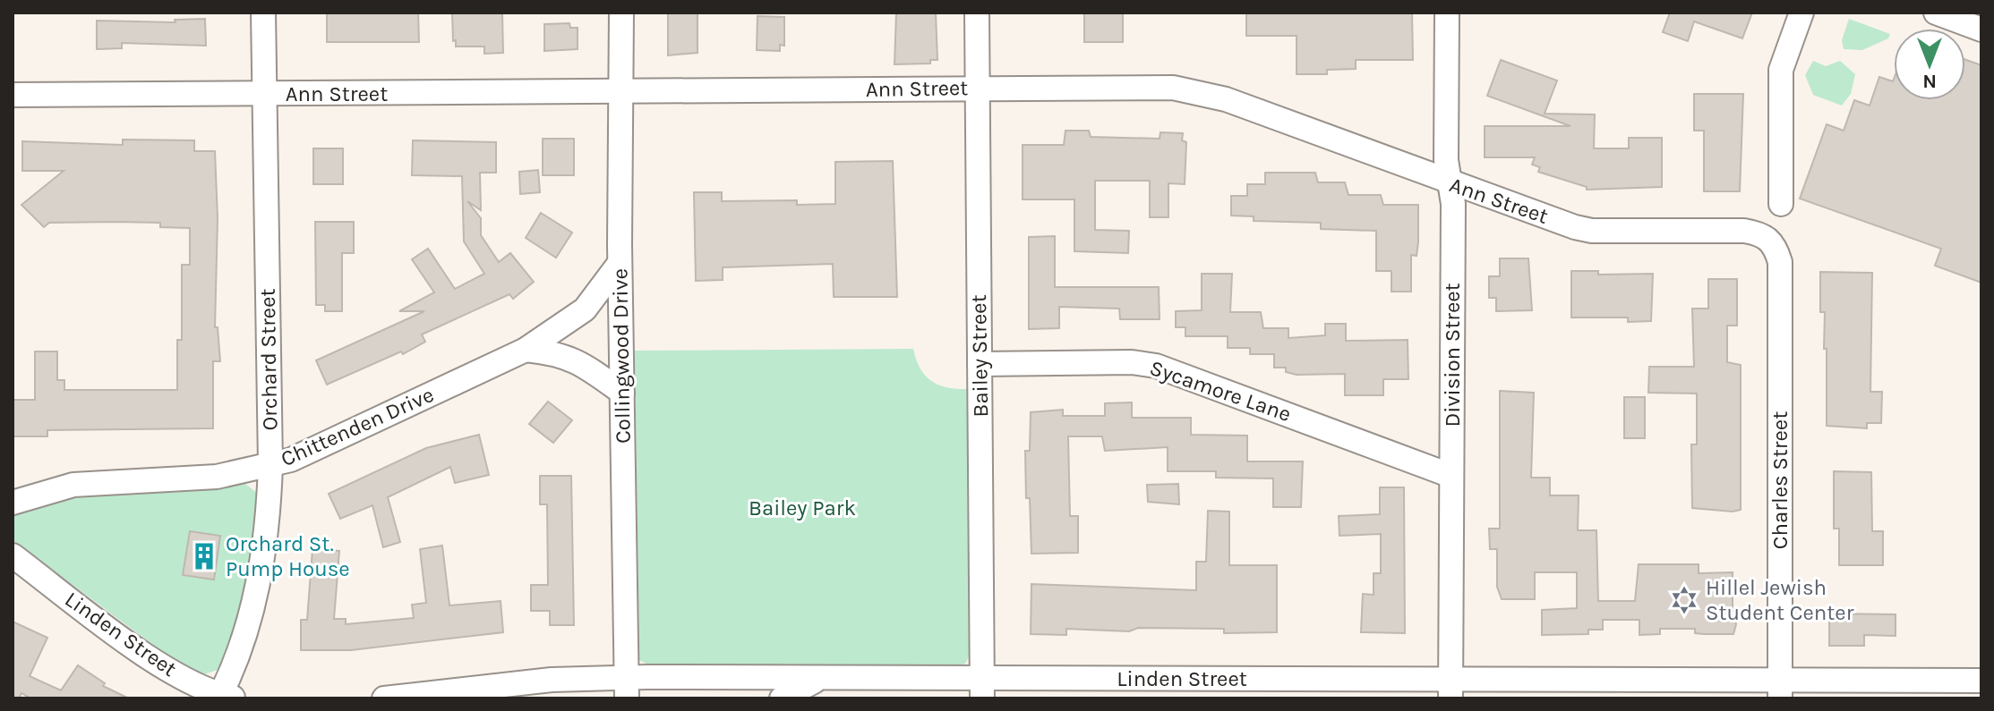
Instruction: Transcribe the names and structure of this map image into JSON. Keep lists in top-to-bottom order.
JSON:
{
  "streets": {
    "street": [
      "Ann Street",
      "Division Street",
      "Collingwood Drive",
      "Bailey Street",
      "Orchard Street",
      "Sycamore Lane",
      "Chittenden Drive",
      "Charles Street",
      "Linden Street"
    ]
  },
  "crossings": [
    ["Ann Street", "Division Street"],
    ["Ann Street", "Collingwood Drive"],
    ["Ann Street", "Bailey Street"],
    ["Ann Street", "Orchard Street"],
    ["Ann Street", "Charles Street"],
    ["Division Street", "Sycamore Lane"],
    ["Division Street", "Linden Street"],
    ["Collingwood Drive", "Chittenden Drive"],
    ["Collingwood Drive", "Linden Street"],
    ["Bailey Street", "Sycamore Lane"],
    ["Bailey Street", "Linden Street"],
    ["Orchard Street", "Chittenden Drive"],
    ["Orchard Street", "Linden Street"],
    ["Charles Street", "Linden Street"]
  ],
  "parks": ["Bailey Park"],
  "places": {
    "building": ["Orchard St. Pump House"],
    "synagogue": ["Hillel Jewish Student Center"]
  },
  "north": "bottom"
}
